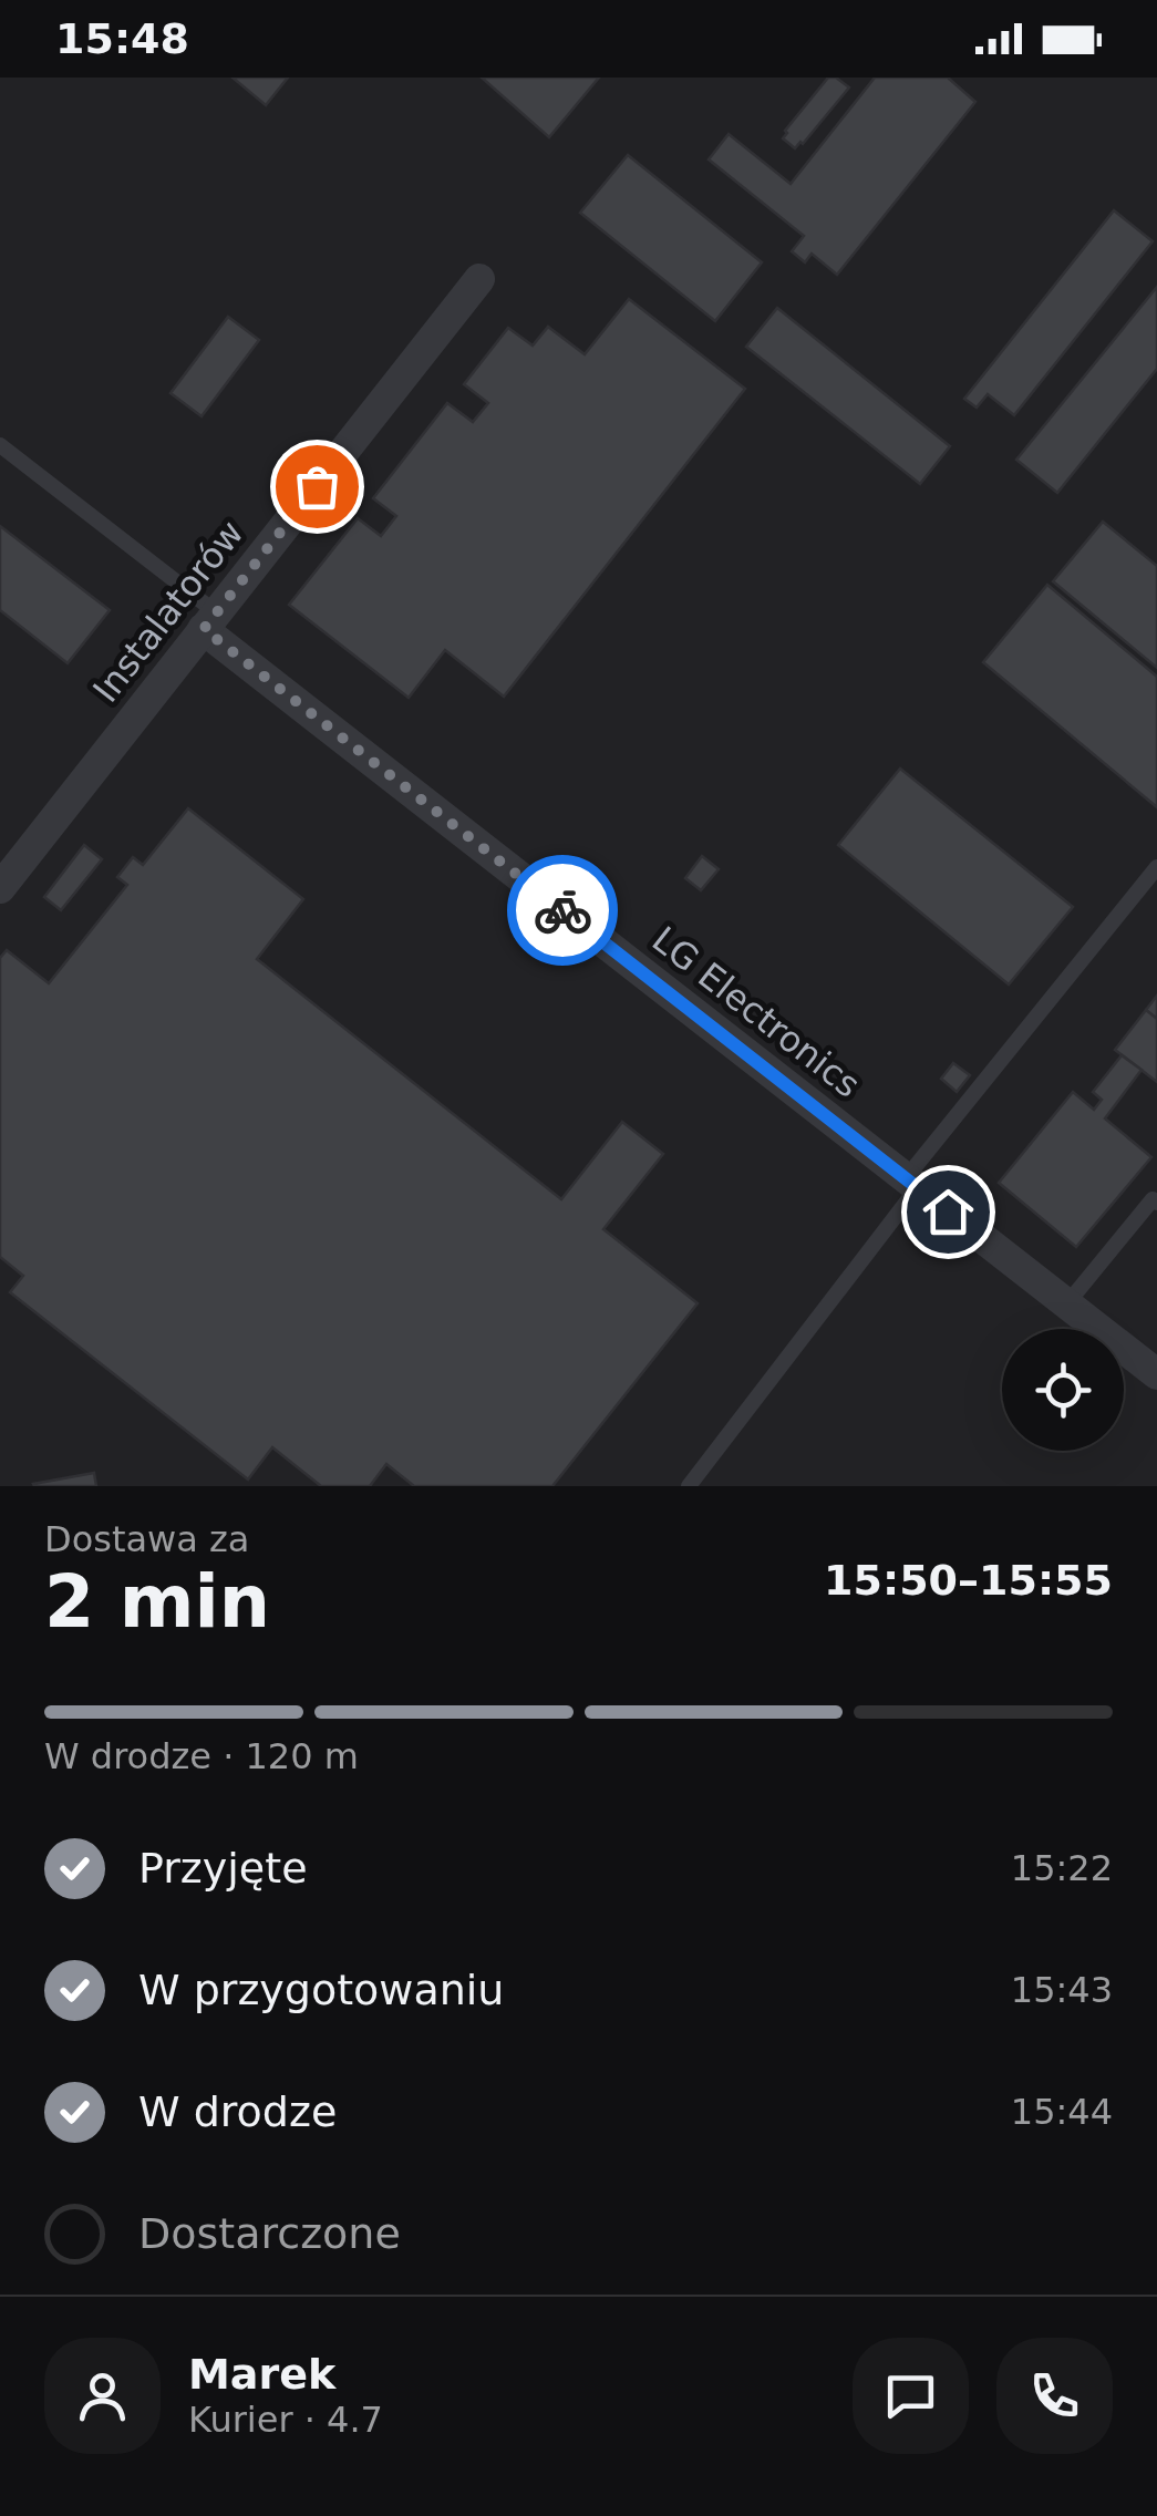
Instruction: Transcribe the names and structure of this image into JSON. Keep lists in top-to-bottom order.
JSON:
{
  "streets": {
    "street": ["Instalatorów", "LG Electronics"]
  },
  "crossings": [
    ["Instalatorów", "LG Electronics"]
  ],
  "page": {
    "status": "15:48",
    "heading": ["2 min", "Dostawa za", "15:50–15:55"],
    "panel": ["Marek", "Kurier · 4.7"],
    "bar": "W drodze · 120 m",
    "list": [
      ["Przyjęte", "15:22"],
      ["W przygotowaniu", "15:43"],
      ["W drodze", "15:44"],
      "Dostarczone"
    ]
  }
}
